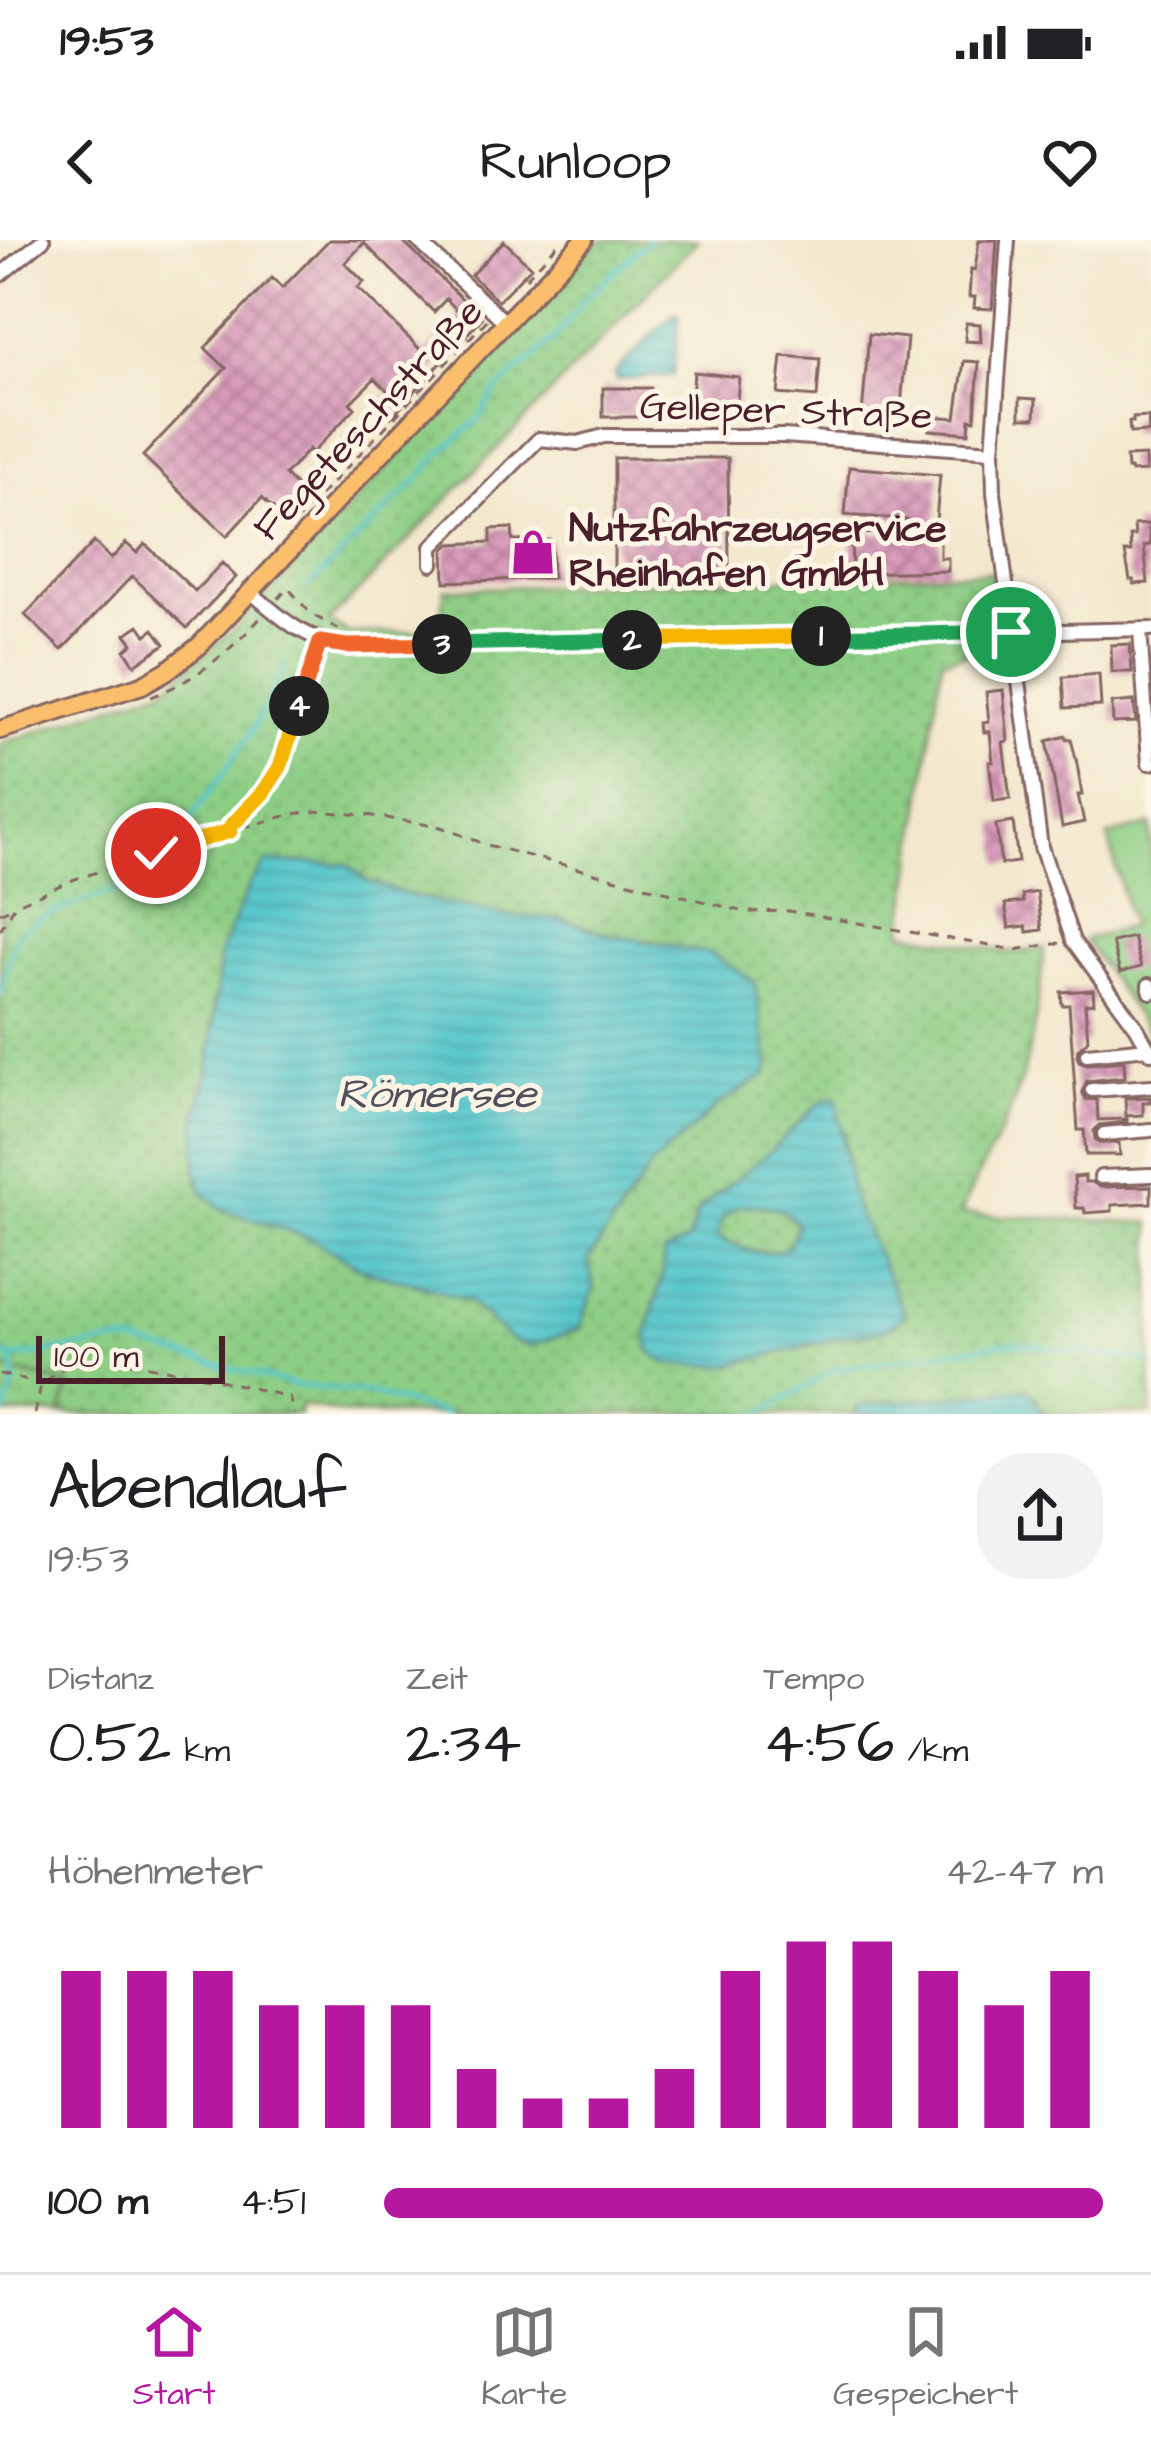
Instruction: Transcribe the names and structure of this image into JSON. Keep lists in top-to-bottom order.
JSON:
{
  "streets": {
    "main road": ["Fegeteschstraße"],
    "street": ["Gelleper Straße"]
  },
  "water": ["Römersee"],
  "places": {
    "shop": ["Nutzfahrzeugservice Rheinhafen GmbH"]
  },
  "scale_bar": "100 m",
  "page": {
    "status": "19:53",
    "header": "Runloop",
    "pins": [
      "1",
      "2",
      "3",
      "4"
    ],
    "scale": "100 m",
    "heading": ["Abendlauf", "19:53"],
    "stats": [
      ["Distanz", "0.52 km"],
      ["Zeit", "2:34"],
      ["Tempo", "4:56 /km"]
    ],
    "chart": ["Höhenmeter", "42–47 m"],
    "list": [
      {
        "name": "100 m",
        "note": "4:51"
      }
    ],
    "tabs": ["Start", "Karte", "Gespeichert"]
  }
}
